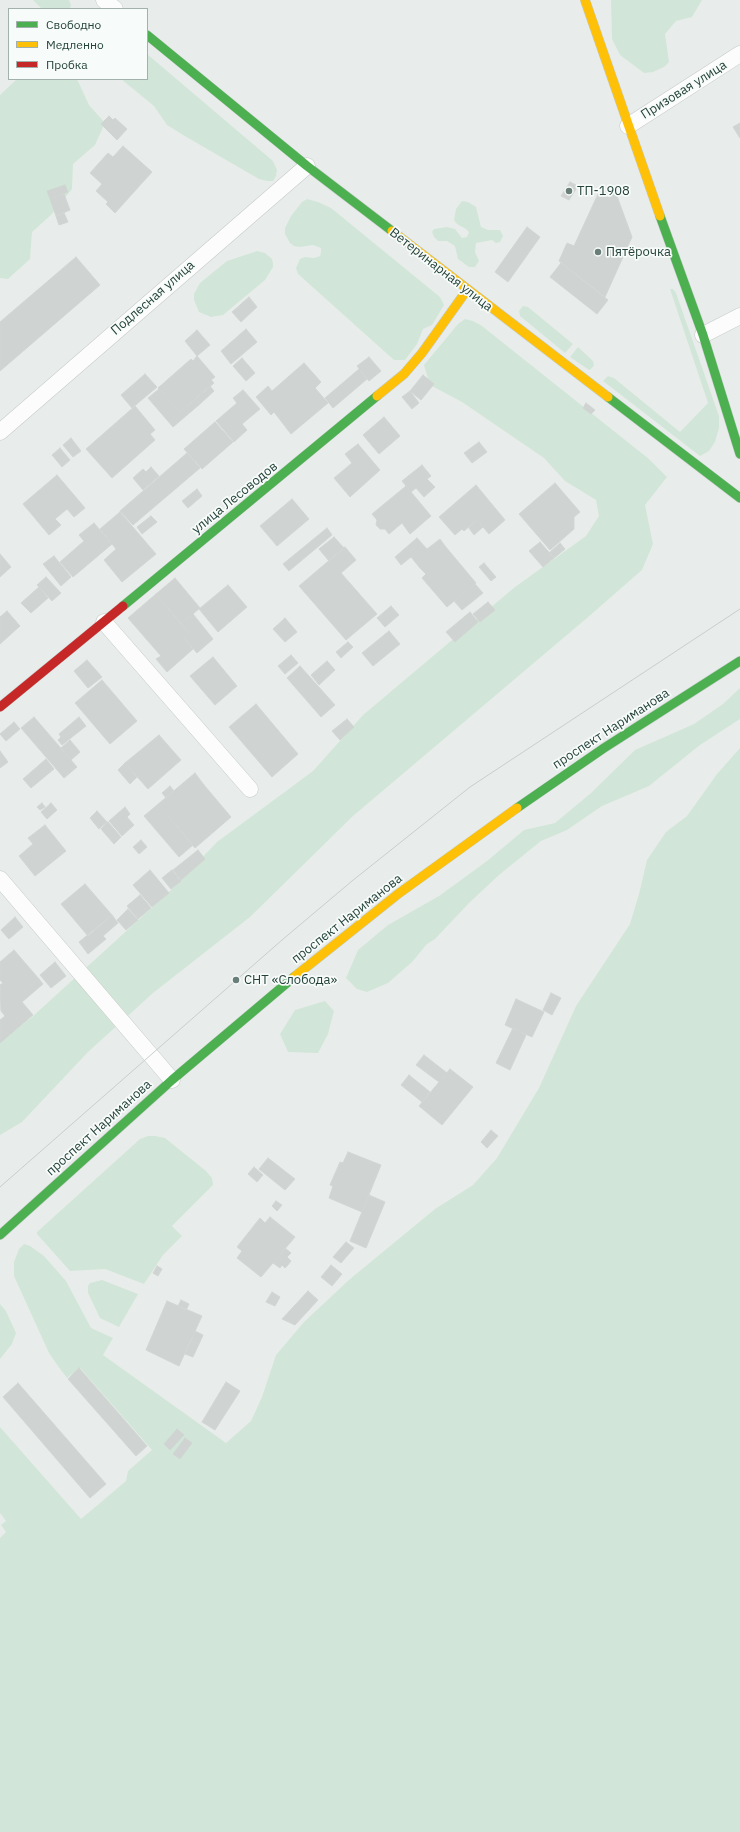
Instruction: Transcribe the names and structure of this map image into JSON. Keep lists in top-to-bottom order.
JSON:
{
  "streets": {
    "street": [
      "Призовая улица",
      "Ветеринарная улица",
      "Подлесная улица",
      "улица Лесоводов",
      "проспект Нариманова"
    ]
  },
  "crossings": [
    ["Ветеринарная улица", "Подлесная улица"],
    ["Ветеринарная улица", "улица Лесоводов"]
  ],
  "places": ["ТП-1908", "Пятёрочка", "СНТ «Слобода»"],
  "legend": ["Свободно", "Медленно", "Пробка"]
}
